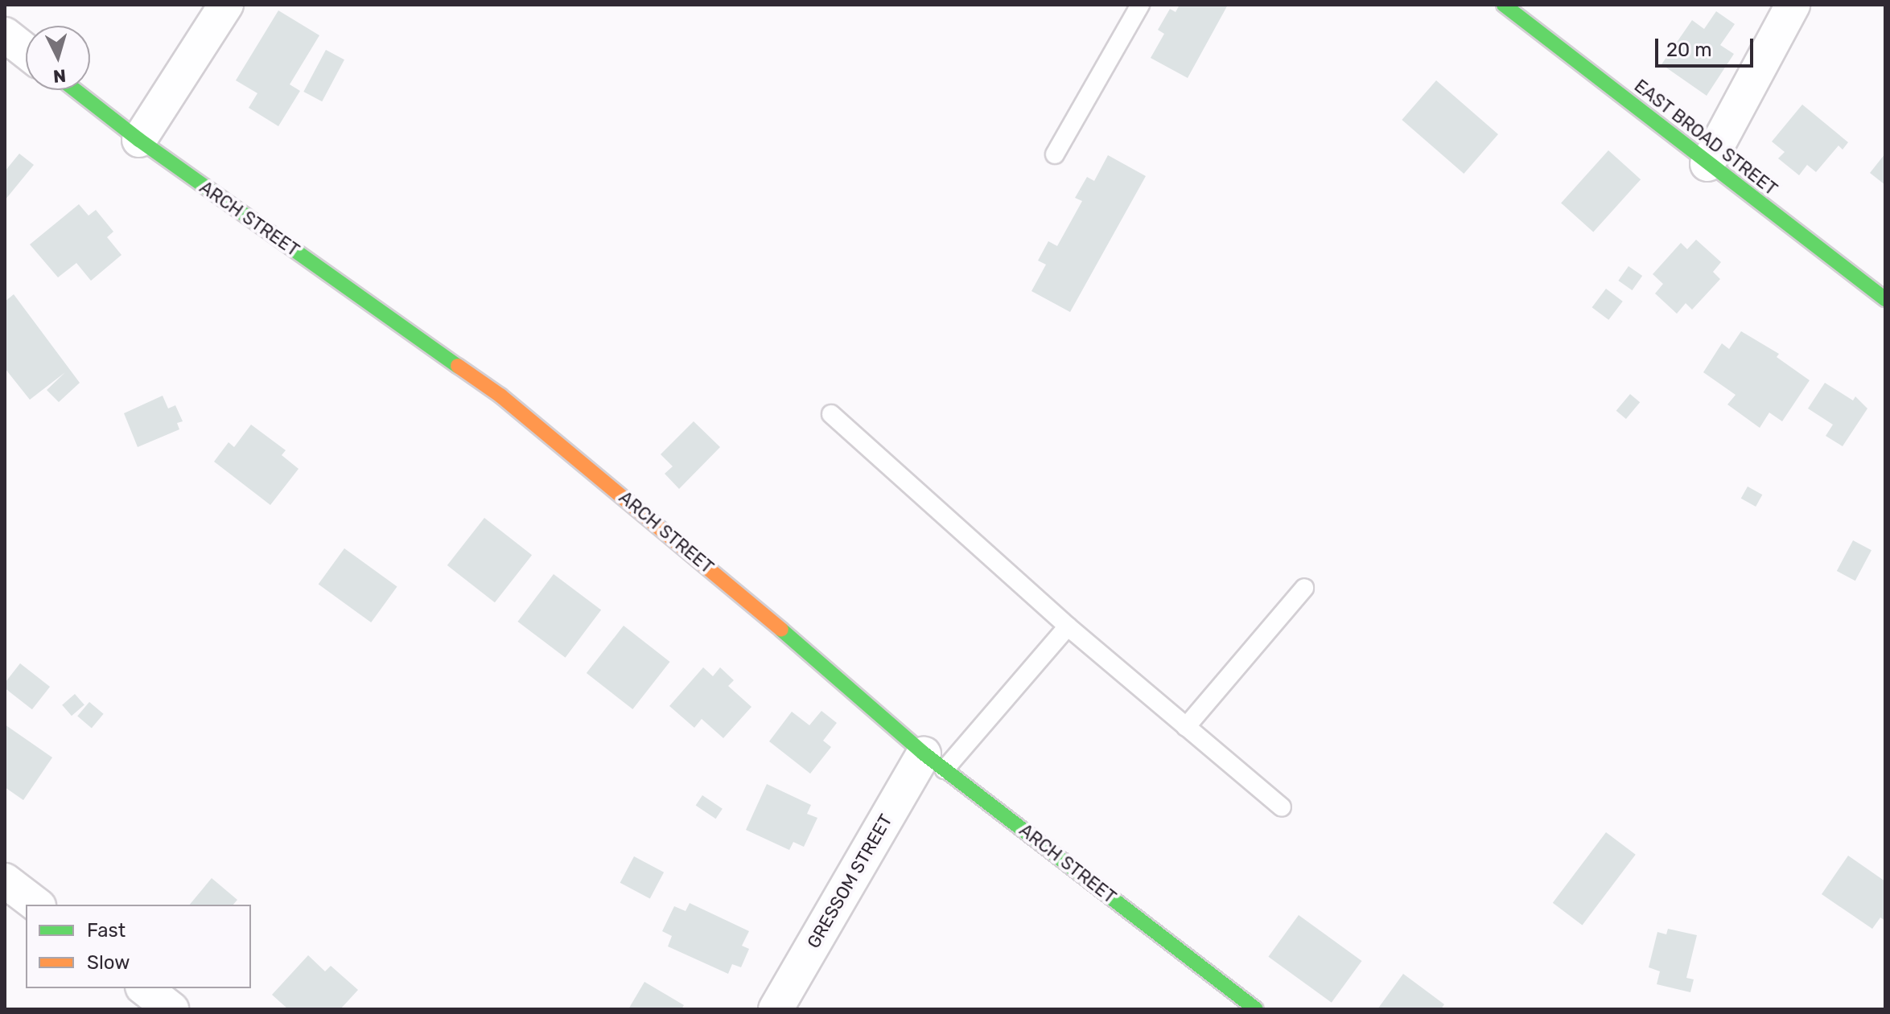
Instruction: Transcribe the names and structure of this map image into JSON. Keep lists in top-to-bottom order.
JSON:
{
  "streets": {
    "street": ["EAST BROAD STREET", "ARCH STREET", "GRESSOM STREET"]
  },
  "crossings": [
    ["ARCH STREET", "GRESSOM STREET"]
  ],
  "legend": ["Fast", "Slow"],
  "scale_bar": "20 m",
  "north": "bottom"
}
